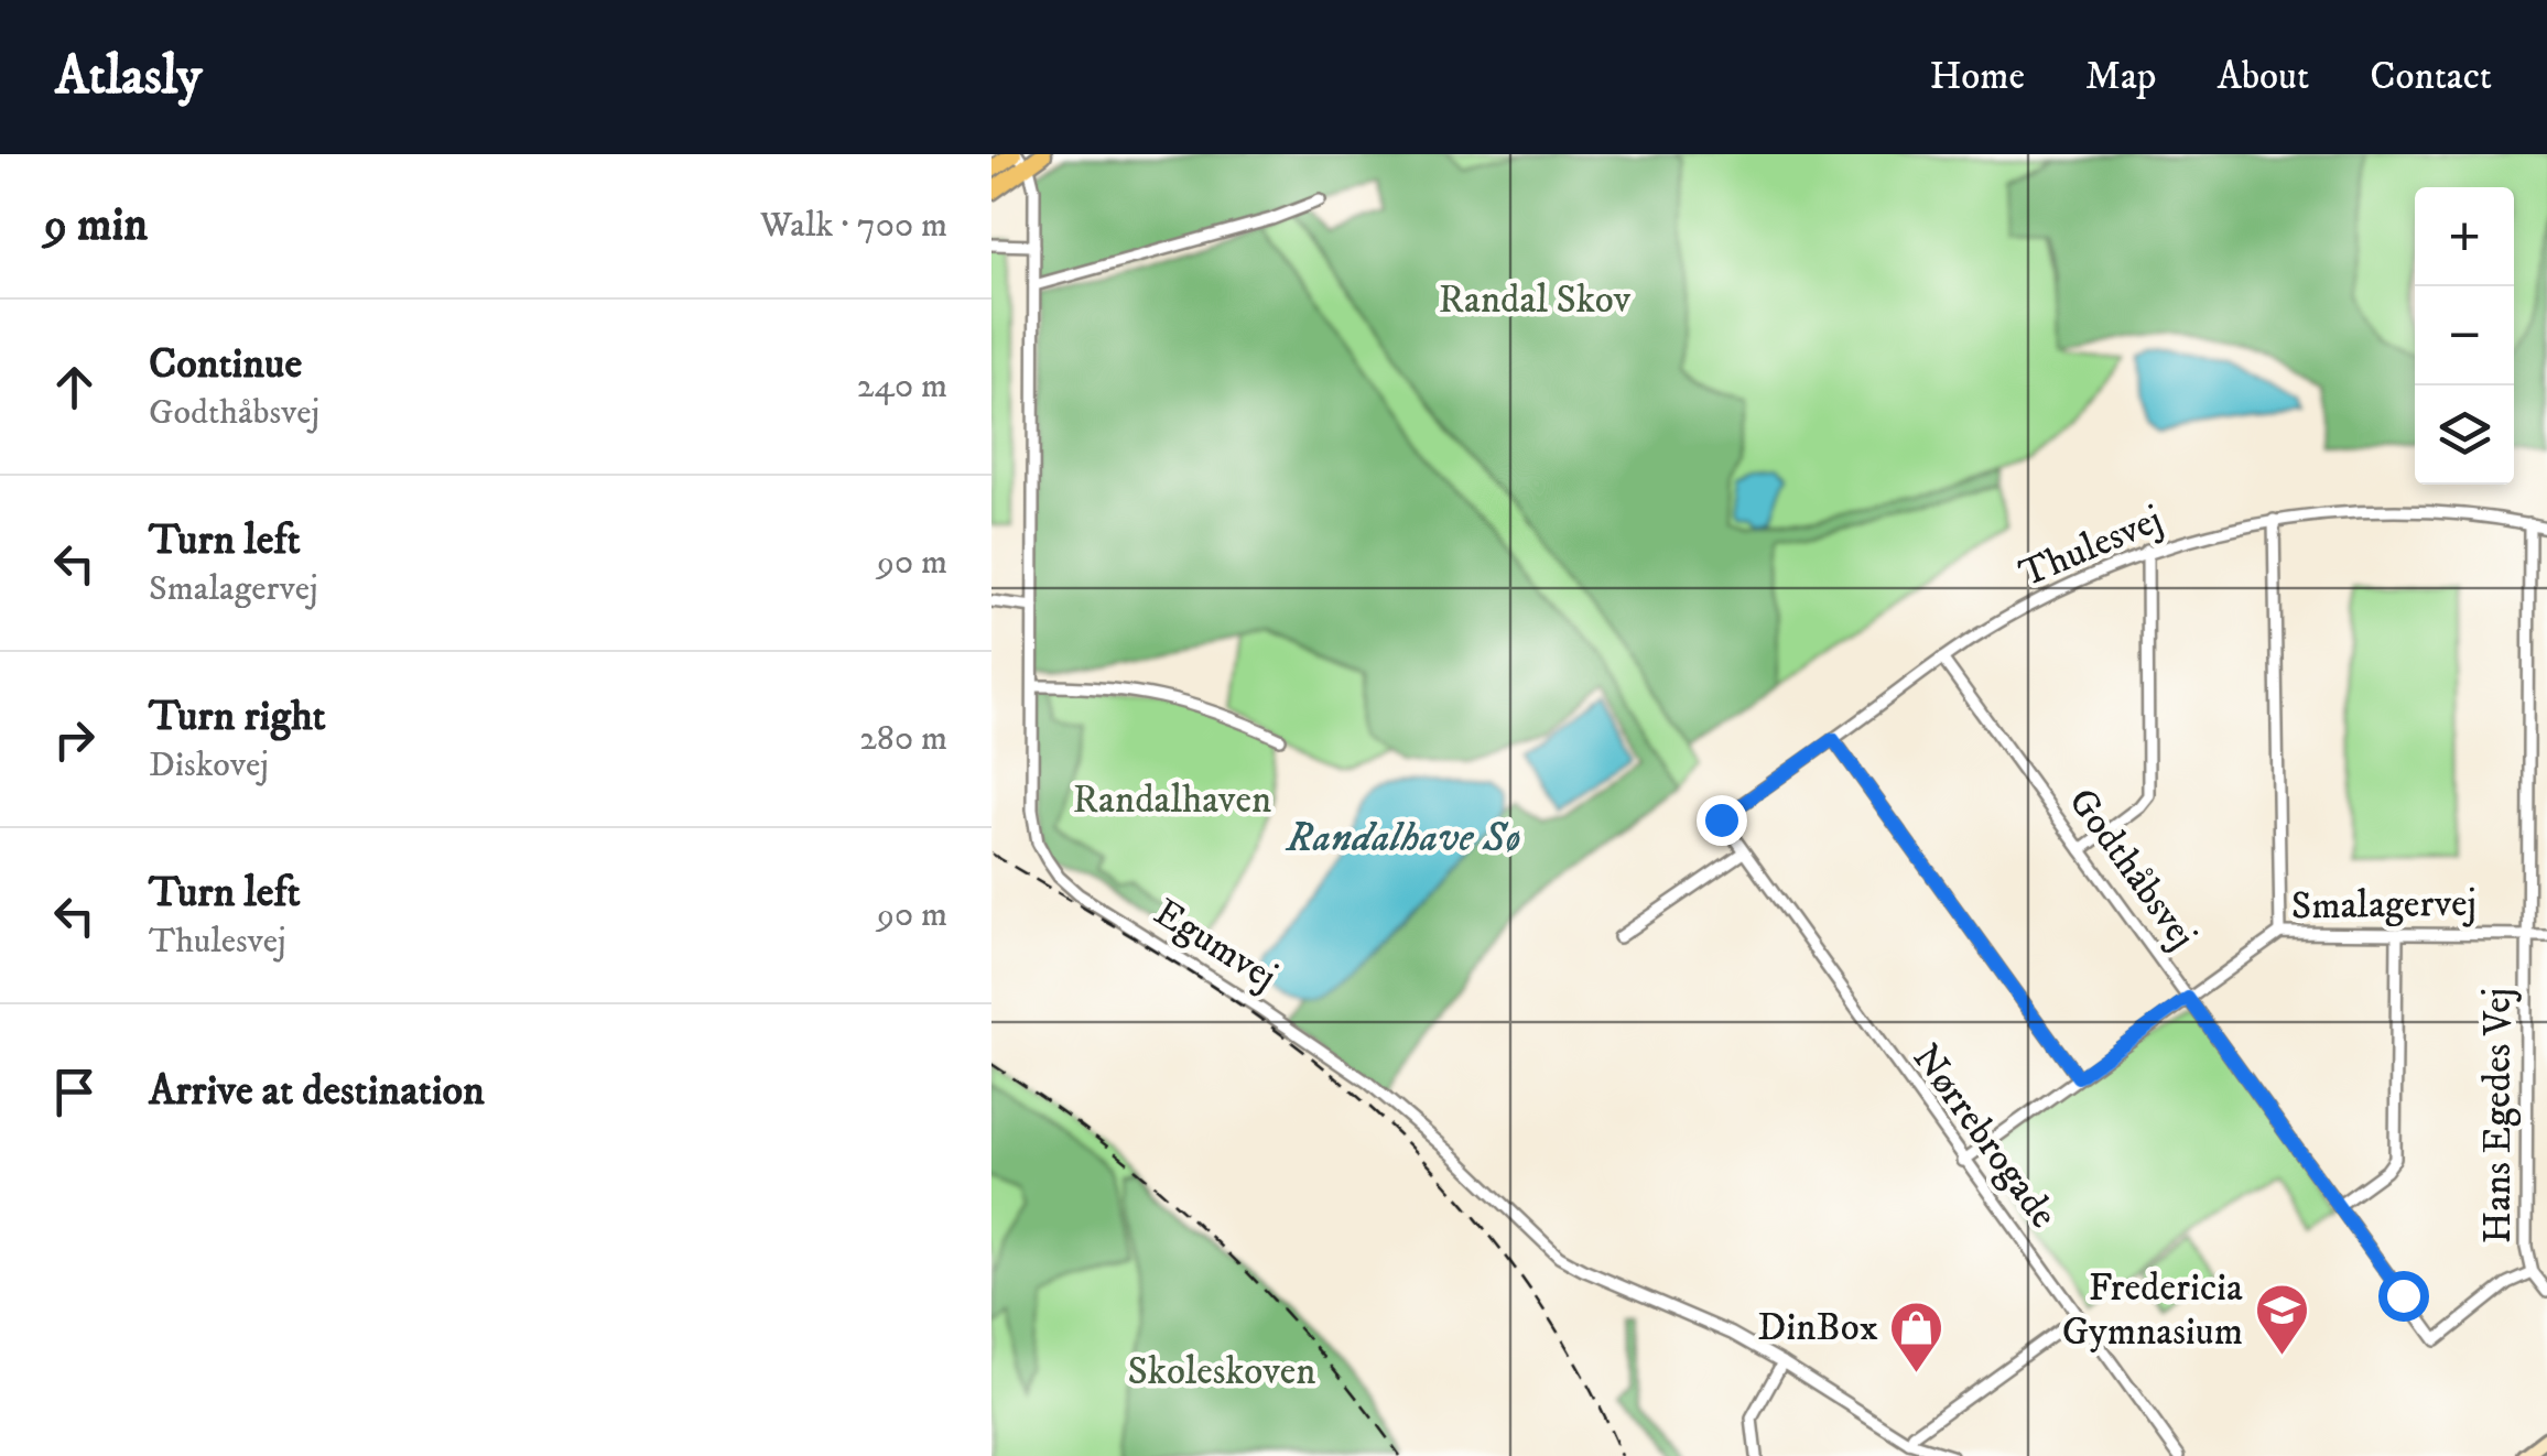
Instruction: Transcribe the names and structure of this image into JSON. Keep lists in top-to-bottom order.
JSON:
{
  "streets": {
    "street": [
      "Thulesvej",
      "Godthåbsvej",
      "Smalagervej",
      "Egumvej",
      "Hans Egedes Vej",
      "Nørrebrogade"
    ]
  },
  "crossings": [
    ["Thulesvej", "Godthåbsvej"],
    ["Thulesvej", "Hans Egedes Vej"],
    ["Thulesvej", "Nørrebrogade"],
    ["Godthåbsvej", "Smalagervej"],
    ["Godthåbsvej", "Hans Egedes Vej"],
    ["Smalagervej", "Hans Egedes Vej"],
    ["Smalagervej", "Nørrebrogade"]
  ],
  "water": ["Randalhave Sø"],
  "parks": ["Randal Skov", "Randalhaven", "Skoleskoven"],
  "places": {
    "school or university": ["Fredericia Gymnasium"],
    "shop": ["DinBox"]
  },
  "page": {
    "header": "Atlasly",
    "nav": [
      "Home",
      "Map",
      "About",
      "Contact"
    ],
    "heading": ["9 min", "Walk · 700 m"],
    "map_buttons": ["+", "−"],
    "list": [
      ["Continue", "Godthåbsvej", "240 m"],
      ["Turn left", "Smalagervej", "90 m"],
      ["Turn right", "Diskovej", "280 m"],
      ["Turn left", "Thulesvej", "90 m"],
      "Arrive at destination"
    ]
  }
}
